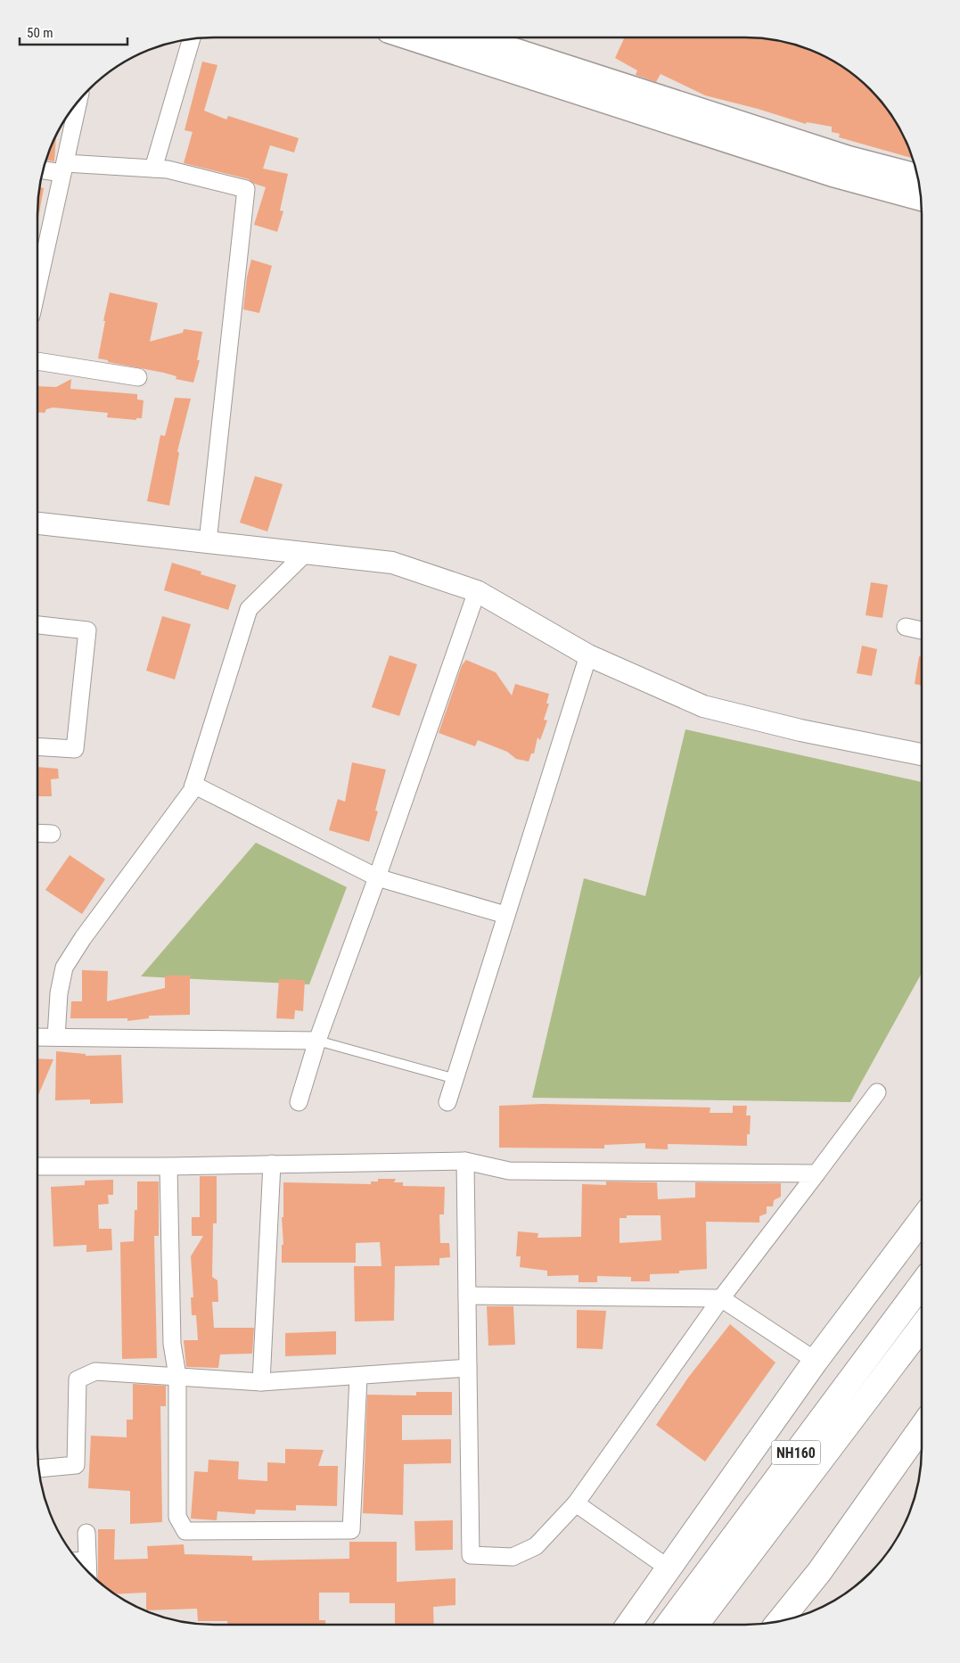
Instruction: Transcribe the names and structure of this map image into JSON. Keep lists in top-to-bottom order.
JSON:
{
  "streets": {
    "main road": ["NH160"]
  },
  "scale_bar": "50 m"
}
